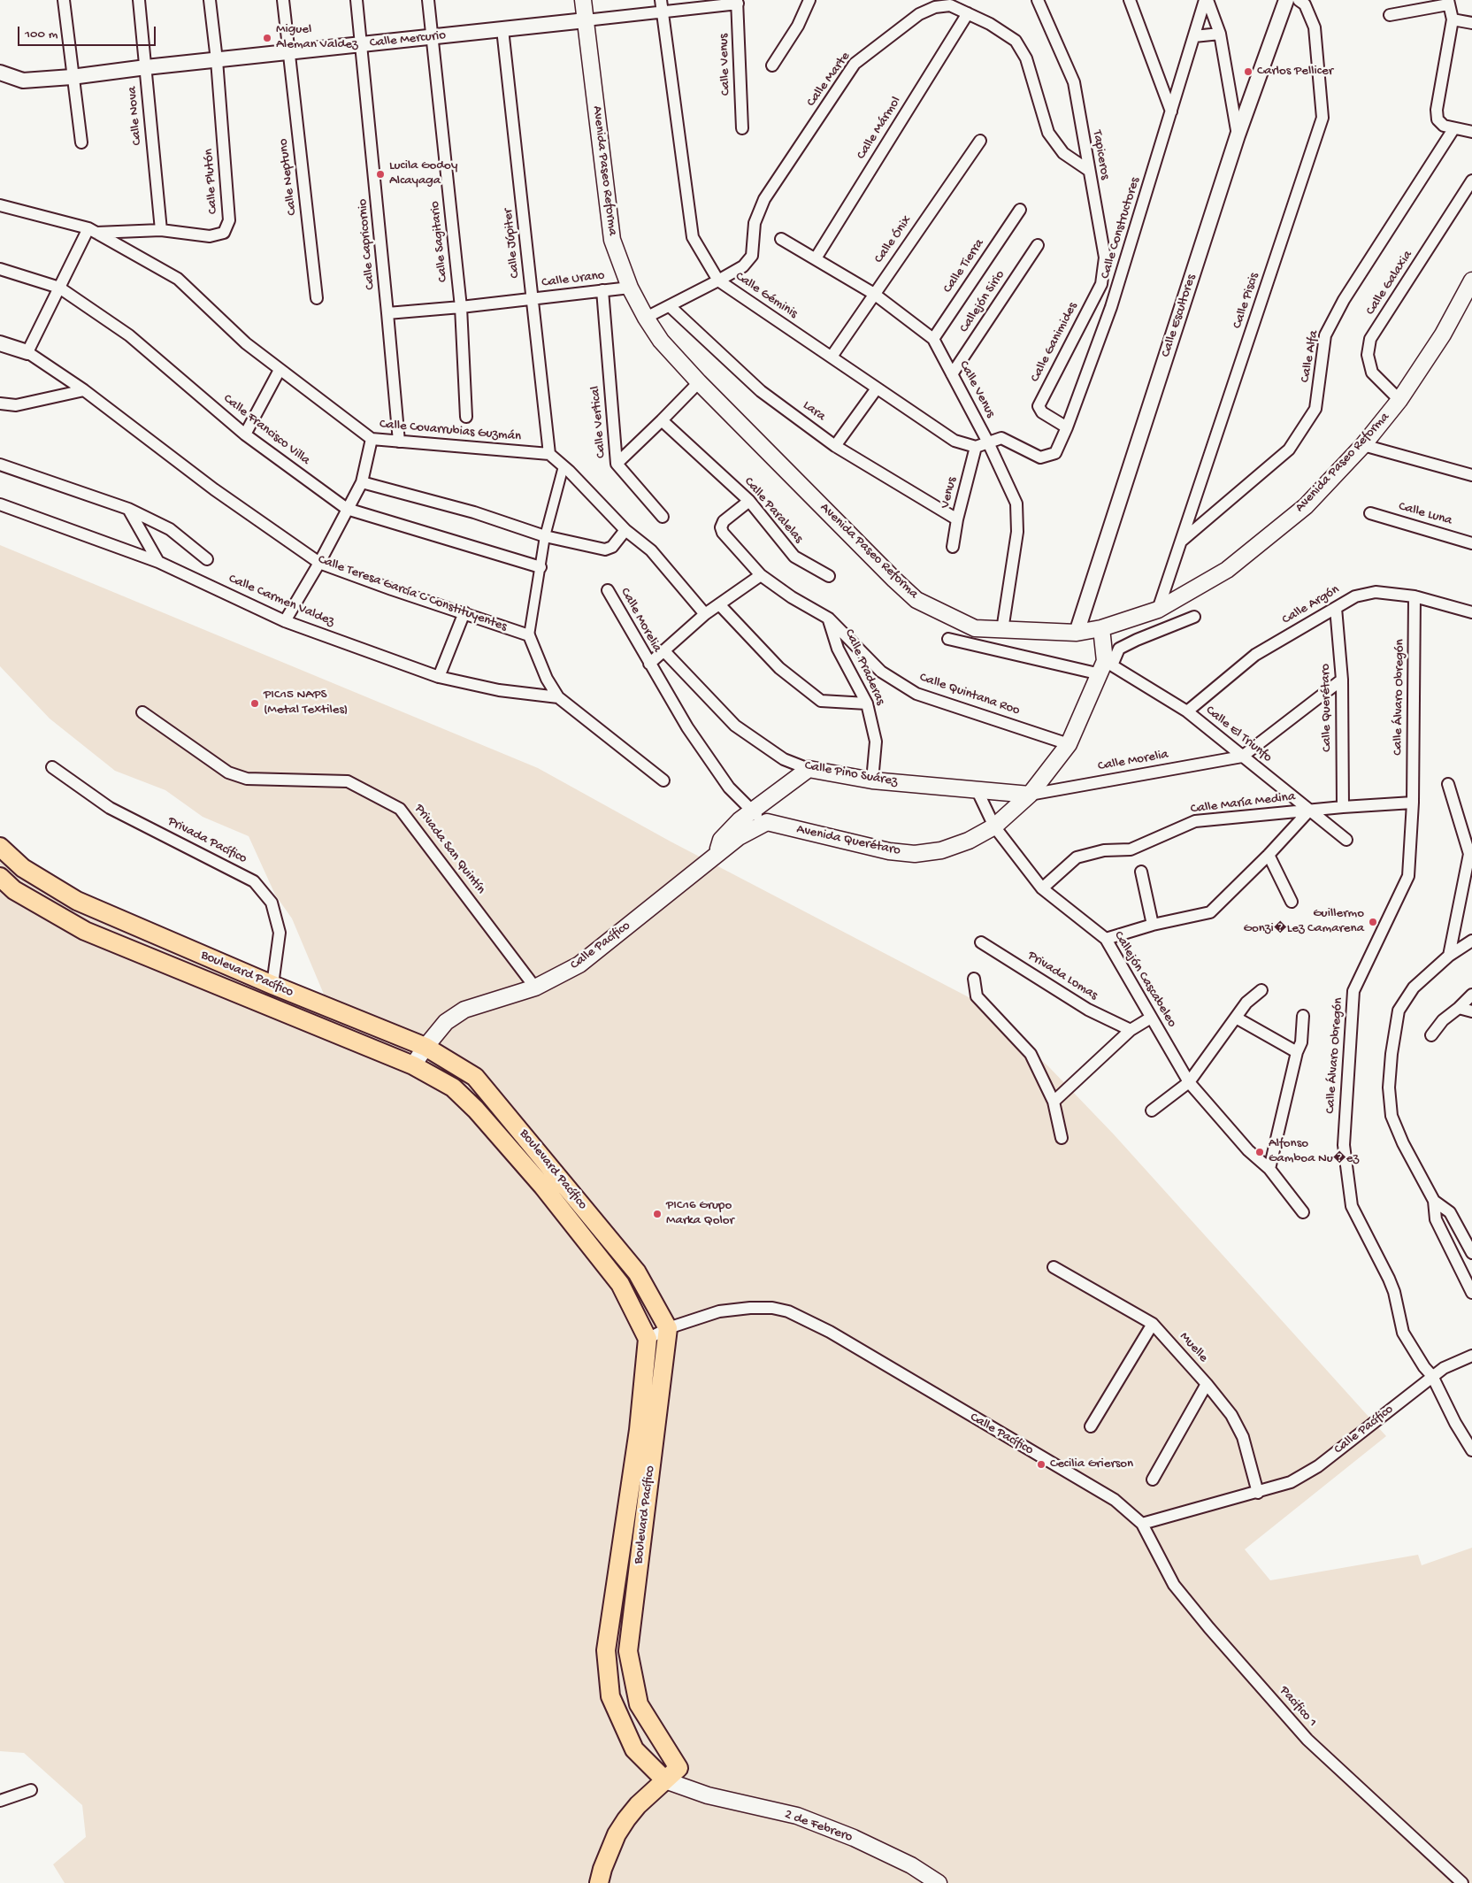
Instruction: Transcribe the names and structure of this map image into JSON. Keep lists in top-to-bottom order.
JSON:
{
  "streets": {
    "main road": [
      "Avenida Paseo Reforma",
      "Calle Pino Suárez",
      "Avenida Querétaro",
      "Calle Pacífico",
      "Boulevard Pacífico",
      "2 de Febrero"
    ],
    "street": [
      "Calle Mercurio",
      "Calle Venus",
      "Calle Marte",
      "Calle Nova",
      "Calle Mármol",
      "Tapiceros",
      "Calle Neptuno",
      "Calle Plutón",
      "Calle Constructores",
      "Calle Ónix",
      "Calle Sagitario",
      "Calle Júpiter",
      "Calle Capricornio",
      "Calle Tierra",
      "Calle Urano",
      "Calle Galaxia",
      "Calle Géminis",
      "Calle Piscis",
      "Callejón Sirio",
      "Calle Escultores",
      "Calle Ganimides",
      "Calle Alfa",
      "Lara",
      "Calle Vertical",
      "Calle Francisco Villa",
      "Calle Covarrubias Guzmán",
      "Venus",
      "Calle Paralelas",
      "Calle Luna",
      "Calle Teresa García C Constituyentes",
      "Calle Carmen Valdez",
      "Calle Argón",
      "Calle Morelia",
      "Calle Praderas",
      "Calle Quintana Roo",
      "Calle Álvaro Obregón",
      "Calle Querétaro",
      "Calle El Triunfo",
      "Calle María Medina",
      "Privada Pacífico",
      "Privada San Quintín",
      "Privada Lomas",
      "Callejón Cascabeleo",
      "Muelle",
      "Pacifico 1"
    ]
  },
  "crossings": [
    ["Calle Mercurio", "Calle Venus"],
    ["Calle Mercurio", "Calle Nova"],
    ["Calle Mercurio", "Avenida Paseo Reforma"],
    ["Calle Mercurio", "Calle Neptuno"],
    ["Calle Mercurio", "Calle Plutón"],
    ["Calle Mercurio", "Calle Sagitario"],
    ["Calle Mercurio", "Calle Júpiter"],
    ["Calle Mercurio", "Calle Capricornio"],
    ["Calle Mercurio", "Calle Géminis"],
    ["Calle Venus", "Calle Mármol"],
    ["Calle Venus", "Avenida Paseo Reforma"],
    ["Calle Venus", "Calle Constructores"],
    ["Calle Venus", "Calle Ónix"],
    ["Calle Venus", "Calle Tierra"],
    ["Calle Venus", "Callejón Sirio"],
    ["Calle Marte", "Calle Mármol"],
    ["Calle Marte", "Tapiceros"],
    ["Calle Marte", "Avenida Paseo Reforma"],
    ["Calle Marte", "Calle Géminis"],
    ["Calle Marte", "Lara"],
    ["Calle Nova", "Calle Plutón"],
    ["Tapiceros", "Calle Ganimides"],
    ["Avenida Paseo Reforma", "Calle Urano"],
    ["Avenida Paseo Reforma", "Calle Galaxia"],
    ["Avenida Paseo Reforma", "Calle Piscis"],
    ["Avenida Paseo Reforma", "Calle Escultores"],
    ["Avenida Paseo Reforma", "Calle Vertical"],
    ["Calle Plutón", "Calle Covarrubias Guzmán"],
    ["Calle Constructores", "Calle Ganimides"],
    ["Calle Ónix", "Calle Géminis"],
    ["Calle Sagitario", "Calle Urano"],
    ["Calle Júpiter", "Calle Urano"],
    ["Calle Júpiter", "Calle Covarrubias Guzmán"],
    ["Calle Capricornio", "Calle Urano"],
    ["Calle Capricornio", "Calle Covarrubias Guzmán"],
    ["Calle Urano", "Calle Vertical"],
    ["Calle Géminis", "Venus"],
    ["Calle Piscis", "Calle Alfa"],
    ["Lara", "Venus"],
    ["Calle Vertical", "Calle Paralelas"],
    ["Calle Paralelas", "Calle Quintana Roo"],
    ["Calle Argón", "Calle Álvaro Obregón"],
    ["Calle Argón", "Calle Querétaro"],
    ["Calle Argón", "Calle El Triunfo"],
    ["Calle Morelia", "Calle El Triunfo"],
    ["Calle Morelia", "Calle Pino Suárez"],
    ["Calle Morelia", "Avenida Querétaro"],
    ["Calle Praderas", "Calle Quintana Roo"],
    ["Calle Praderas", "Calle Pino Suárez"],
    ["Calle Quintana Roo", "Avenida Querétaro"],
    ["Calle Álvaro Obregón", "Calle María Medina"],
    ["Calle Álvaro Obregón", "Calle Pacífico"],
    ["Calle Querétaro", "Calle María Medina"],
    ["Calle El Triunfo", "Calle María Medina"],
    ["Calle El Triunfo", "Avenida Querétaro"],
    ["Calle Pino Suárez", "Avenida Querétaro"],
    ["Calle Pino Suárez", "Calle Pacífico"],
    ["Calle Pino Suárez", "Callejón Cascabeleo"],
    ["Calle María Medina", "Callejón Cascabeleo"],
    ["Privada Pacífico", "Boulevard Pacífico"],
    ["Avenida Querétaro", "Calle Pacífico"],
    ["Avenida Querétaro", "Callejón Cascabeleo"],
    ["Privada San Quintín", "Calle Pacífico"],
    ["Calle Pacífico", "Boulevard Pacífico"],
    ["Calle Pacífico", "Muelle"],
    ["Calle Pacífico", "Pacifico 1"],
    ["Boulevard Pacífico", "2 de Febrero"]
  ],
  "places": [
    "Miguel Aleman Valdez",
    "Carlos Pellicer",
    "Lucila Godoy Alcayaga",
    "PIC15 NAPS (Metal Textiles)",
    "Guillermo Gonzi�Lez Camarena",
    "Alfonso Gamboa Nu�ez",
    "PIC16 Grupo Marka Qolor",
    "Cecilia Grierson"
  ],
  "scale_bar": "100 m"
}
